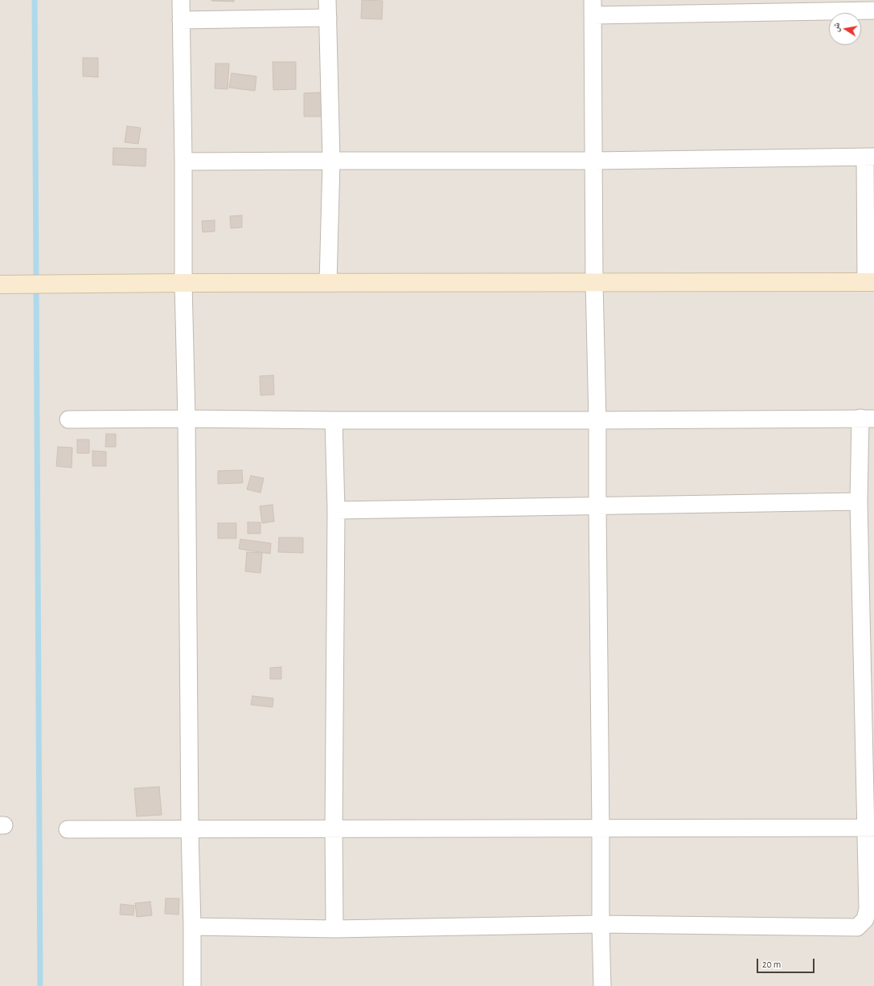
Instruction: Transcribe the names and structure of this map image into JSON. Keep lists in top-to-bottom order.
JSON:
{
  "scale_bar": "20 m",
  "north": "left"
}
